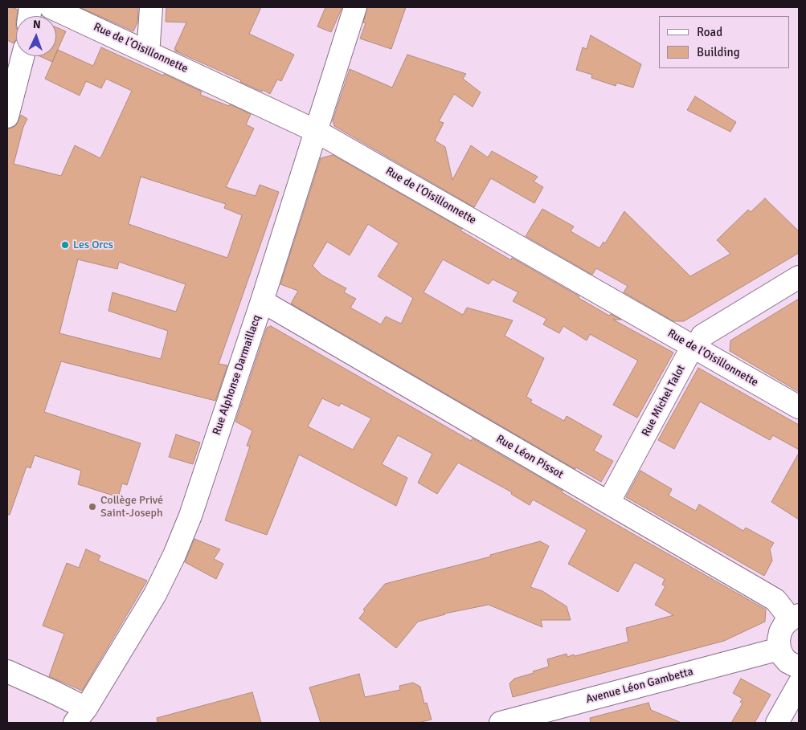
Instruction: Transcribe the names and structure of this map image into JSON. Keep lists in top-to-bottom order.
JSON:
{
  "streets": {
    "street": [
      "Rue de l’Oisillonnette",
      "Rue Alphonse Darmaillacq",
      "Rue Michel Talot",
      "Rue Léon Pissot",
      "Avenue Léon Gambetta"
    ]
  },
  "crossings": [
    ["Rue de l’Oisillonnette", "Rue Alphonse Darmaillacq"],
    ["Rue de l’Oisillonnette", "Rue Michel Talot"],
    ["Rue Alphonse Darmaillacq", "Rue Léon Pissot"],
    ["Rue Michel Talot", "Rue Léon Pissot"]
  ],
  "places": ["Les Orcs", "Collège Privé Saint-Joseph"],
  "legend": ["Road", "Building"],
  "north": "top"
}
